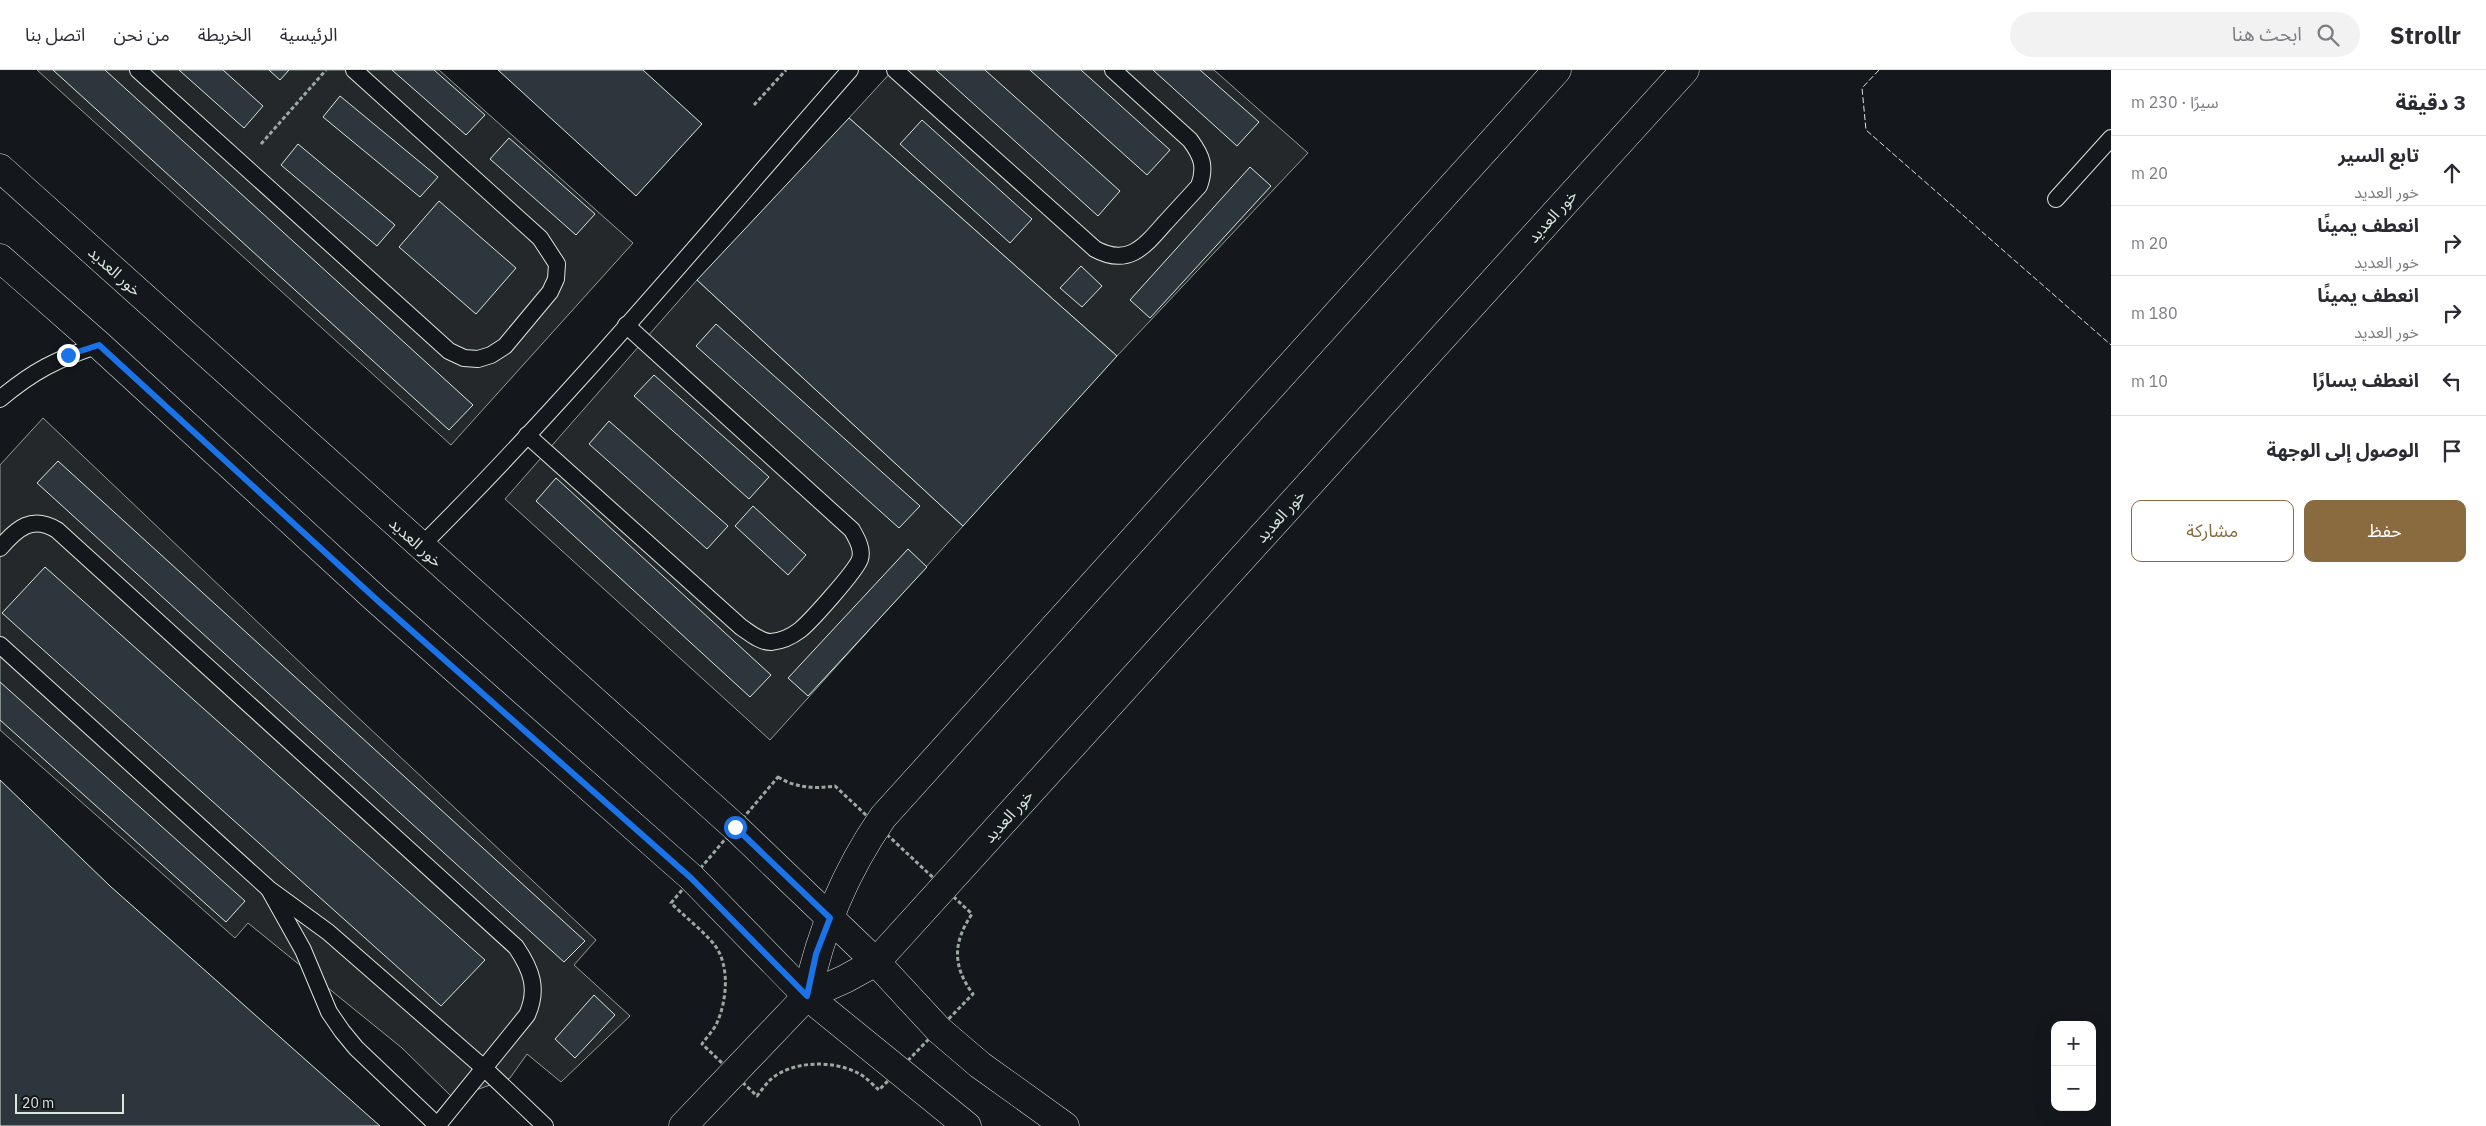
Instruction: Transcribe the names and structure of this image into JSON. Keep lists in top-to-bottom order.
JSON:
{
  "streets": {
    "street": ["خور العديد"]
  },
  "scale_bar": "20 m",
  "page": {
    "header": "Strollr",
    "search": "ابحث هنا",
    "nav": [
      "الرئيسية",
      "الخريطة",
      "من نحن",
      "اتصل بنا"
    ],
    "heading": ["3 دقيقة", "سيرًا · 230 m"],
    "list": [
      ["تابع السير", "خور العديد", "20 m"],
      ["انعطف يمينًا", "خور العديد", "20 m"],
      ["انعطف يمينًا", "خور العديد", "180 m"],
      ["انعطف يسارًا", "10 m"],
      "الوصول إلى الوجهة"
    ],
    "buttons": ["حفظ", "مشاركة"],
    "map_buttons": ["+", "−"],
    "scale": "20 m"
  }
}
